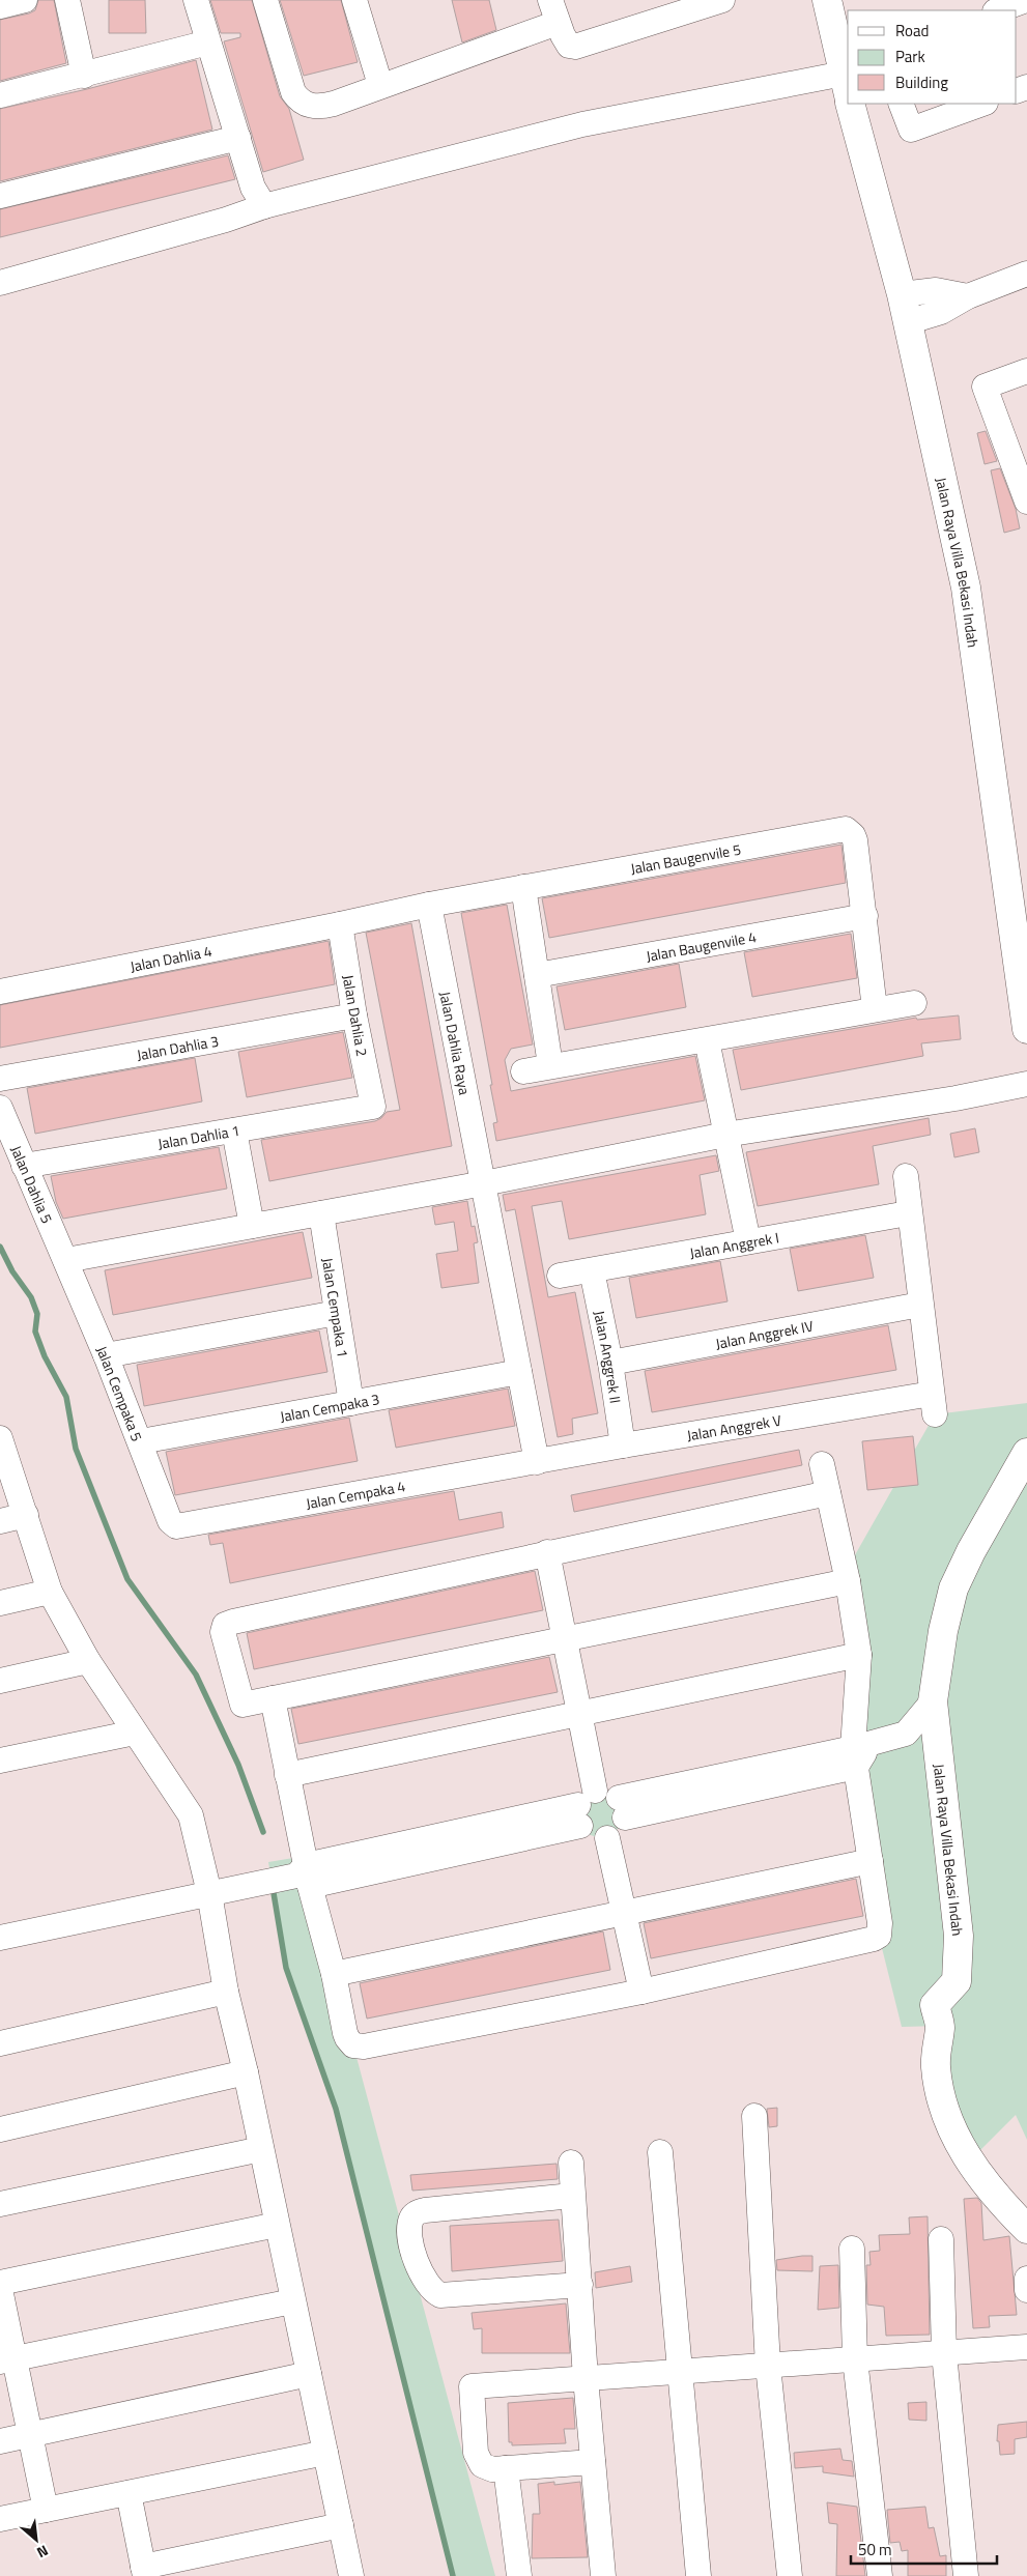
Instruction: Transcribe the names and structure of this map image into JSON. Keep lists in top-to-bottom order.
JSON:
{
  "streets": {
    "main road": ["Jalan Raya Villa Bekasi Indah"],
    "street": [
      "Jalan Baugenvile 5",
      "Jalan Baugenvile 4",
      "Jalan Dahlia 4",
      "Jalan Dahlia 2",
      "Jalan Dahlia Raya",
      "Jalan Dahlia 3",
      "Jalan Dahlia 1",
      "Jalan Dahlia 5",
      "Jalan Anggrek I",
      "Jalan Cempaka 1",
      "Jalan Anggrek IV",
      "Jalan Anggrek II",
      "Jalan Cempaka 5",
      "Jalan Cempaka 3",
      "Jalan Anggrek V",
      "Jalan Cempaka 4"
    ]
  },
  "crossings": [
    ["Jalan Baugenvile 5", "Jalan Baugenvile 4"],
    ["Jalan Baugenvile 5", "Jalan Dahlia 4"],
    ["Jalan Baugenvile 5", "Jalan Dahlia Raya"],
    ["Jalan Dahlia 4", "Jalan Dahlia 2"],
    ["Jalan Dahlia 4", "Jalan Dahlia Raya"],
    ["Jalan Dahlia 2", "Jalan Dahlia 3"],
    ["Jalan Dahlia 2", "Jalan Dahlia 1"],
    ["Jalan Dahlia Raya", "Jalan Cempaka 3"],
    ["Jalan Dahlia Raya", "Jalan Anggrek V"],
    ["Jalan Dahlia Raya", "Jalan Cempaka 4"],
    ["Jalan Dahlia 1", "Jalan Dahlia 5"],
    ["Jalan Dahlia 5", "Jalan Cempaka 5"],
    ["Jalan Anggrek I", "Jalan Anggrek II"],
    ["Jalan Cempaka 1", "Jalan Cempaka 3"],
    ["Jalan Anggrek IV", "Jalan Anggrek II"],
    ["Jalan Anggrek IV", "Jalan Anggrek V"],
    ["Jalan Anggrek II", "Jalan Anggrek V"],
    ["Jalan Cempaka 5", "Jalan Cempaka 3"],
    ["Jalan Cempaka 5", "Jalan Cempaka 4"],
    ["Jalan Anggrek V", "Jalan Cempaka 4"]
  ],
  "legend": ["Road", "Park", "Building"],
  "scale_bar": "50 m",
  "north": "bottom right"
}
